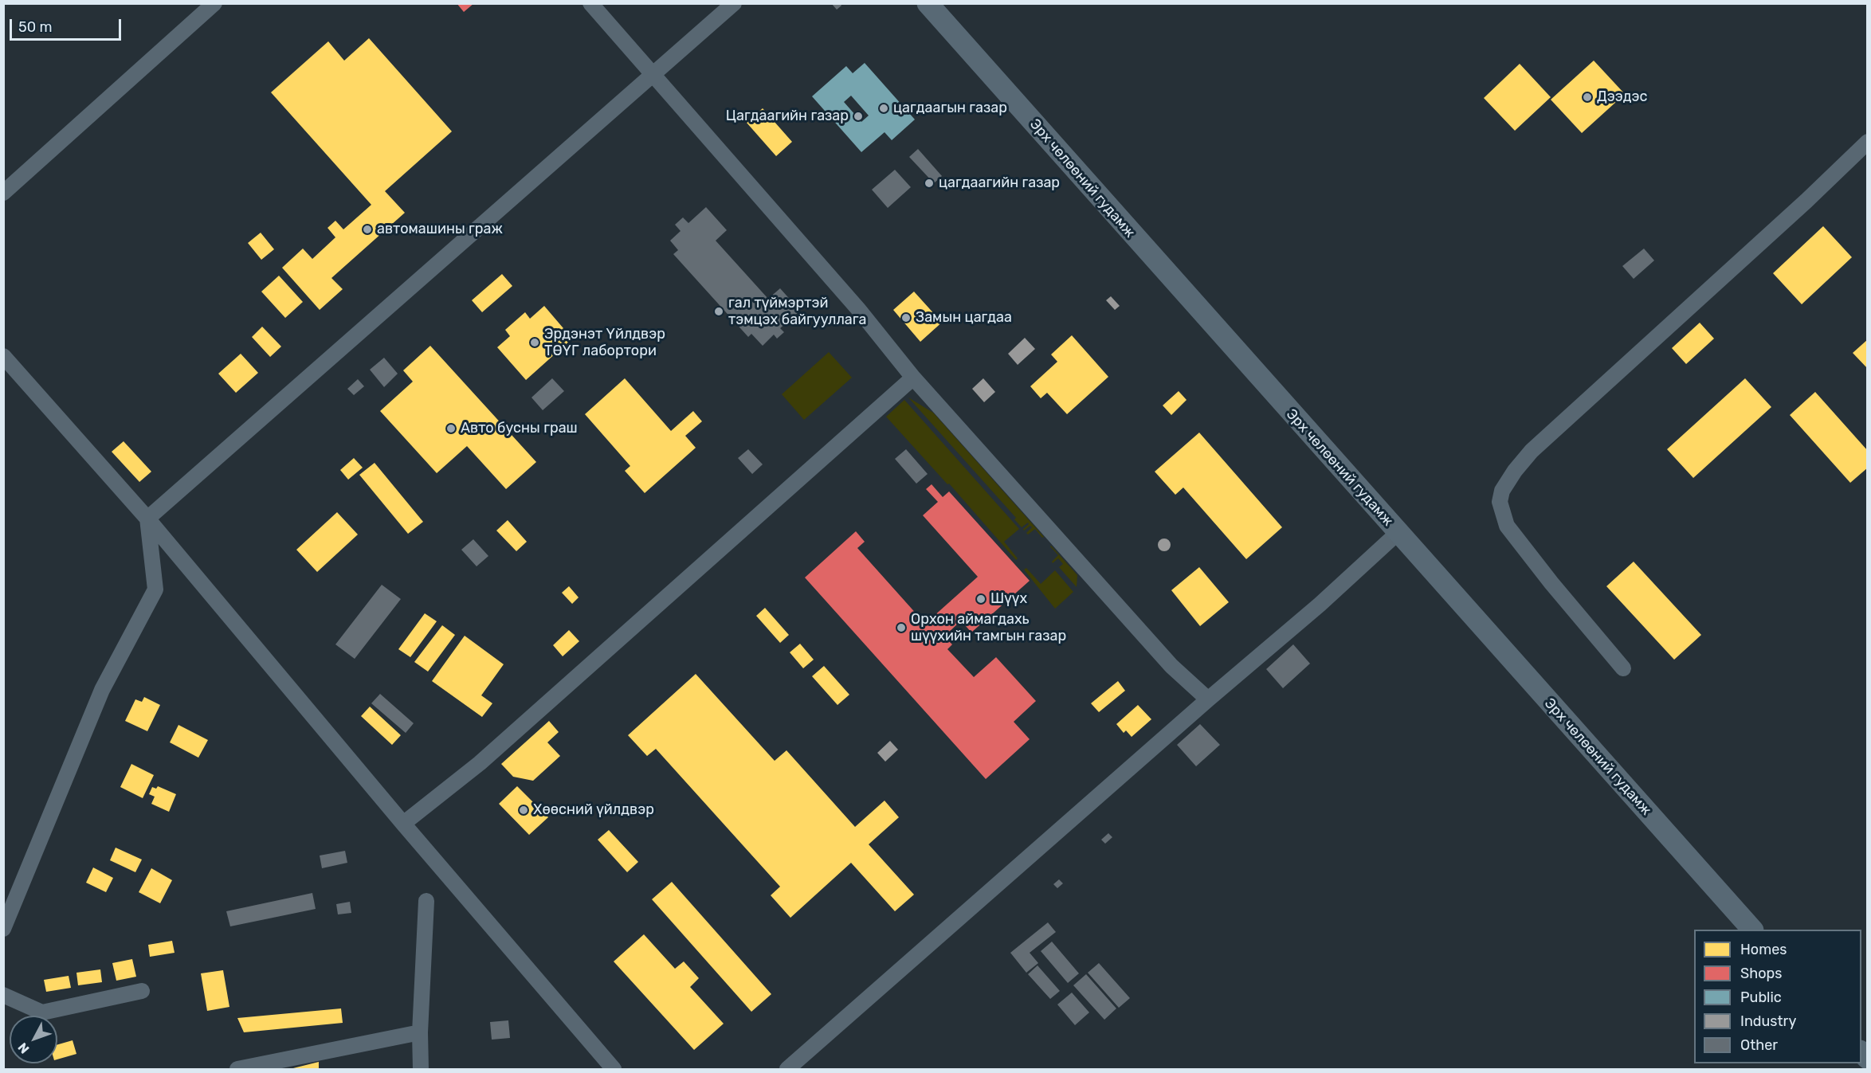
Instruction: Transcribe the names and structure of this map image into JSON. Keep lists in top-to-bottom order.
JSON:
{
  "streets": {
    "main road": ["Эрх чөлөөний гудамж"]
  },
  "places": [
    "Дээдэс",
    "цагдаагын газар",
    "Цагдаагийн газар",
    "цагдаагийн газар",
    "автомашины граж",
    "гал түймэртэй тэмцэх байгууллага",
    "Замын цагдаа",
    "Эрдэнэт Үйлдвэр ТӨҮГ лабортори",
    "Авто бусны граш",
    "Шүүх",
    "Орхон аймагдахь шүүхийн тамгын газар",
    "Хөөсний үйлдвэр"
  ],
  "legend": [
    "Homes",
    "Shops",
    "Public",
    "Industry",
    "Other"
  ],
  "scale_bar": "50 m",
  "north": "bottom left"
}
